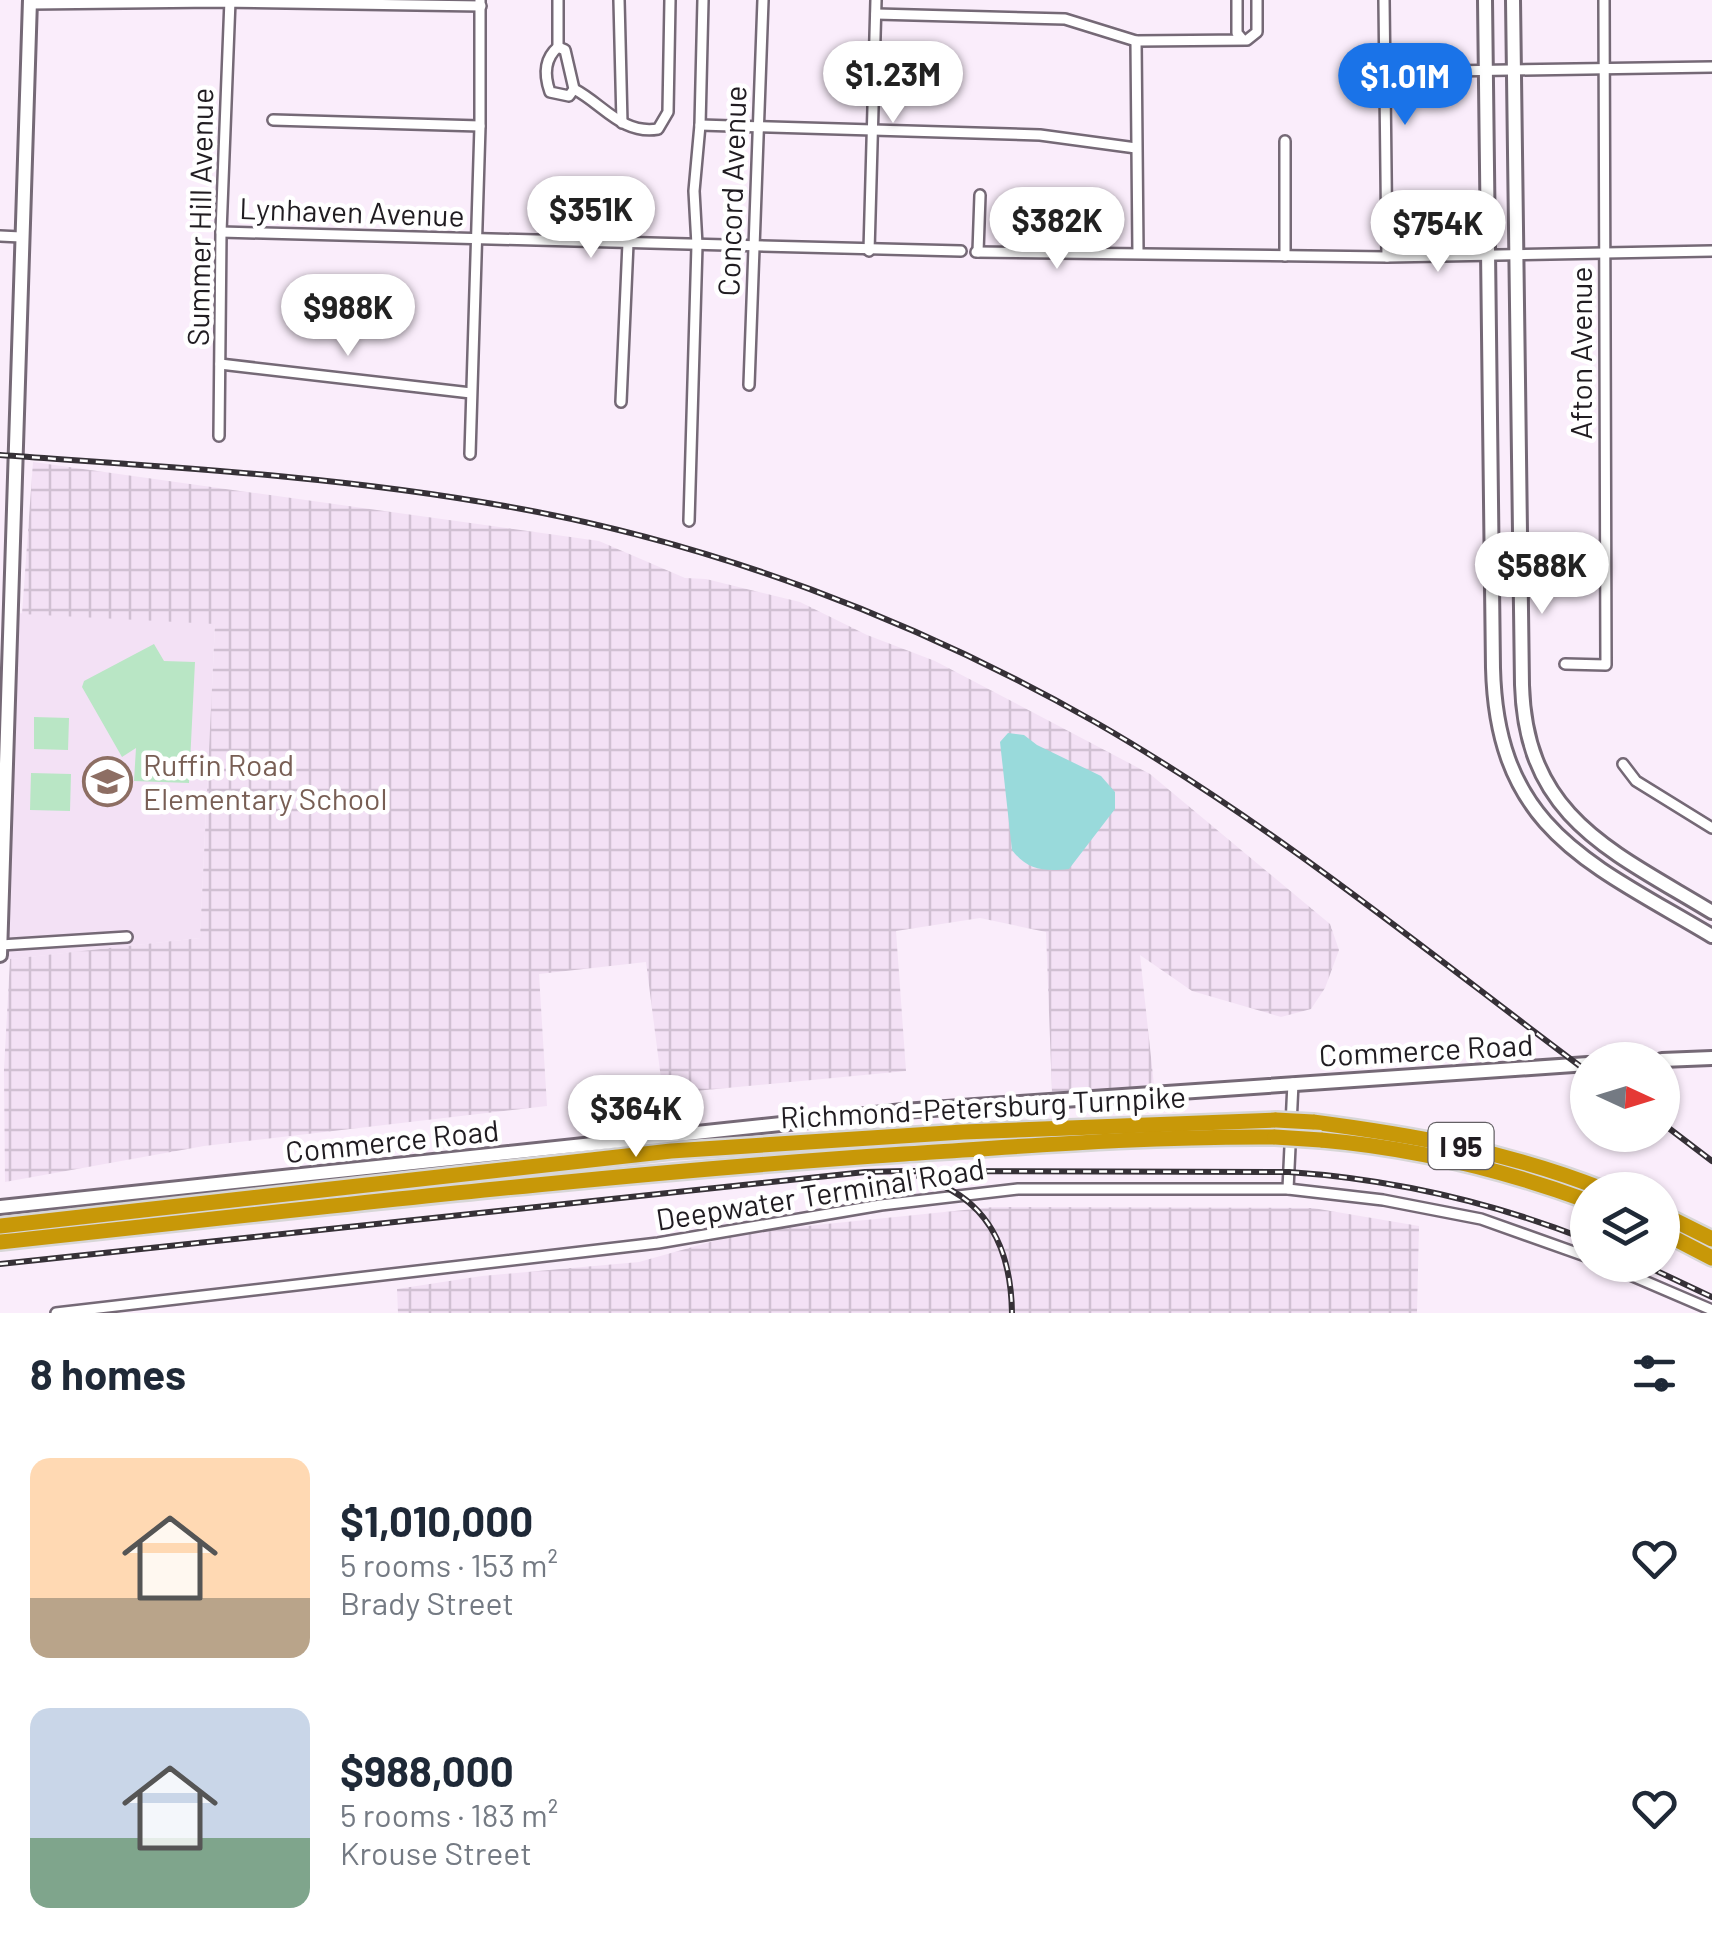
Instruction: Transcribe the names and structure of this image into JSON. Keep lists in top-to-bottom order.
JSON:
{
  "streets": {
    "highway": ["Richmond-Petersburg Turnpike", "I 95"],
    "main road": ["Commerce Road"],
    "street": [
      "Concord Avenue",
      "Lynhaven Avenue",
      "Summer Hill Avenue",
      "Afton Avenue",
      "Deepwater Terminal Road"
    ]
  },
  "crossings": [
    ["Concord Avenue", "Lynhaven Avenue"],
    ["Lynhaven Avenue", "Summer Hill Avenue"]
  ],
  "places": {
    "school or university": ["Ruffin Road Elementary School"]
  },
  "north": "right",
  "page": {
    "price": [
      "$1.23M",
      "$1.01M",
      "$351K",
      "$382K",
      "$754K",
      "$988K",
      "$588K",
      "$364K"
    ],
    "heading": "8 homes",
    "list": [
      {
        "name": "$1,010,000",
        "note": "5 rooms · 153 m² · Brady Street"
      },
      {
        "name": "$988,000",
        "note": "5 rooms · 183 m² · Krouse Street"
      }
    ]
  }
}
